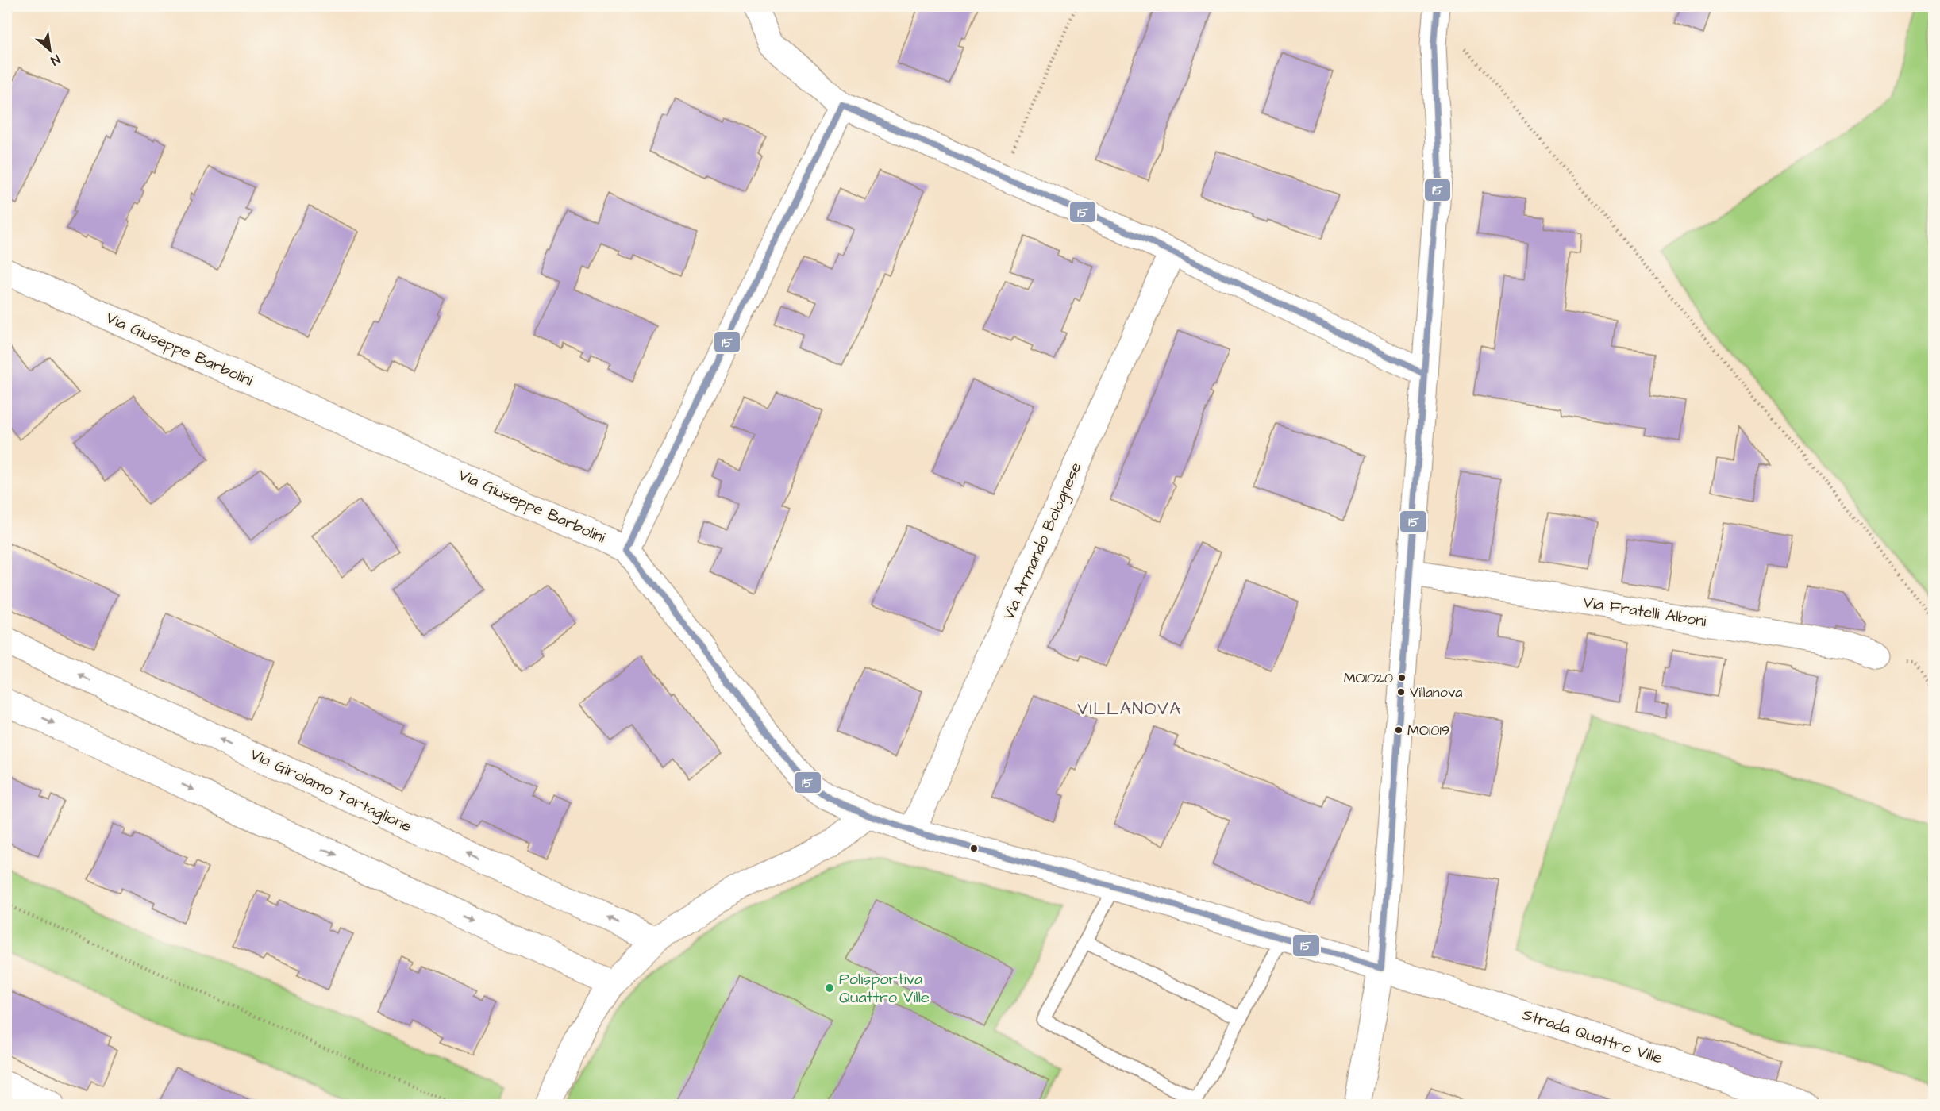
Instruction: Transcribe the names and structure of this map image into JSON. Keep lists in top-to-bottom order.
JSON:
{
  "streets": {
    "street": [
      "Via Giuseppe Barbolini",
      "Via Armando Bolognese",
      "Via Fratelli Alboni",
      "Via Girolamo Tartaglione",
      "Strada Quattro Ville"
    ]
  },
  "crossings": [
    ["Via Giuseppe Barbolini", "Via Armando Bolognese"],
    ["Via Giuseppe Barbolini", "Strada Quattro Ville"]
  ],
  "districts": ["VILLANOVA"],
  "places": [
    "MO1020",
    "Villanova",
    "MO1019",
    "Polisportiva Quattro Ville"
  ],
  "lines": ["transit line 15"],
  "north": "bottom right"
}
